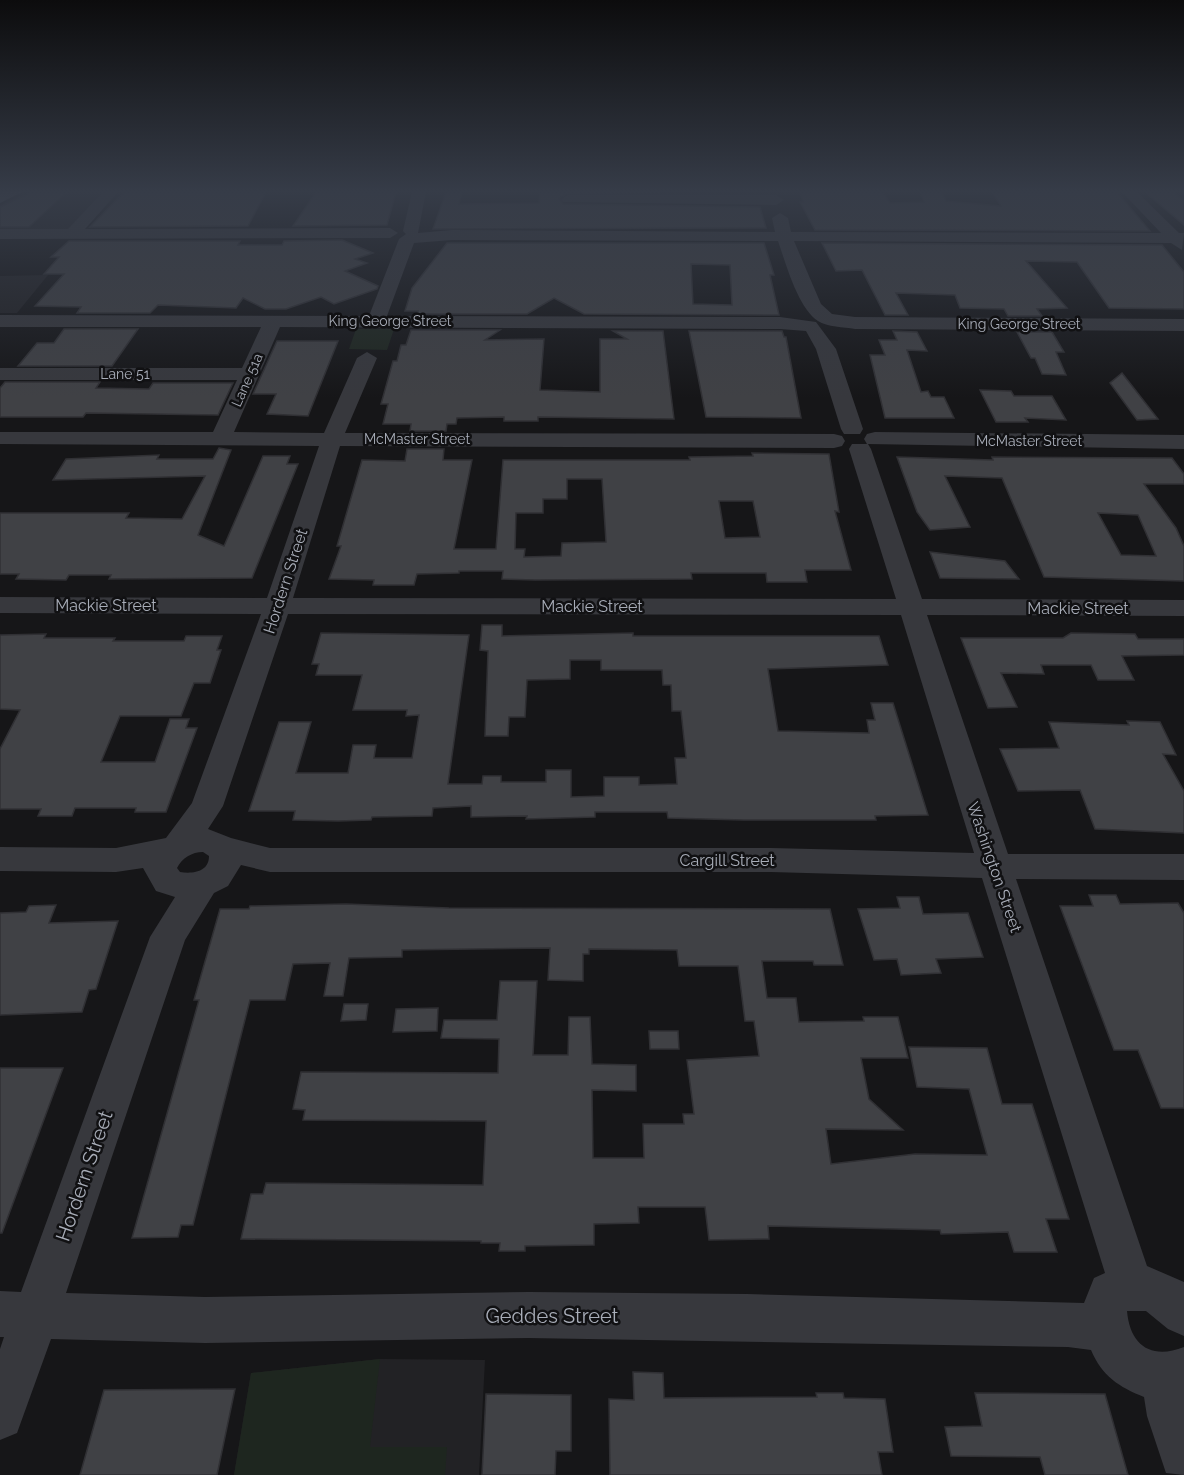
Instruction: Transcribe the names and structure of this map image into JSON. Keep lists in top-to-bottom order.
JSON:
{
  "streets": {
    "street": [
      "King George Street",
      "Lane 51",
      "Lane 51a",
      "McMaster Street",
      "Hordern Street",
      "Mackie Street",
      "Cargill Street",
      "Washington Street",
      "Geddes Street"
    ]
  },
  "crossings": [
    ["King George Street", "Lane 51a"],
    ["King George Street", "Washington Street"],
    ["Lane 51", "Lane 51a"],
    ["Lane 51a", "McMaster Street"],
    ["McMaster Street", "Hordern Street"],
    ["McMaster Street", "Washington Street"],
    ["Hordern Street", "Mackie Street"],
    ["Hordern Street", "Cargill Street"],
    ["Hordern Street", "Geddes Street"],
    ["Mackie Street", "Washington Street"],
    ["Cargill Street", "Washington Street"]
  ]
}
